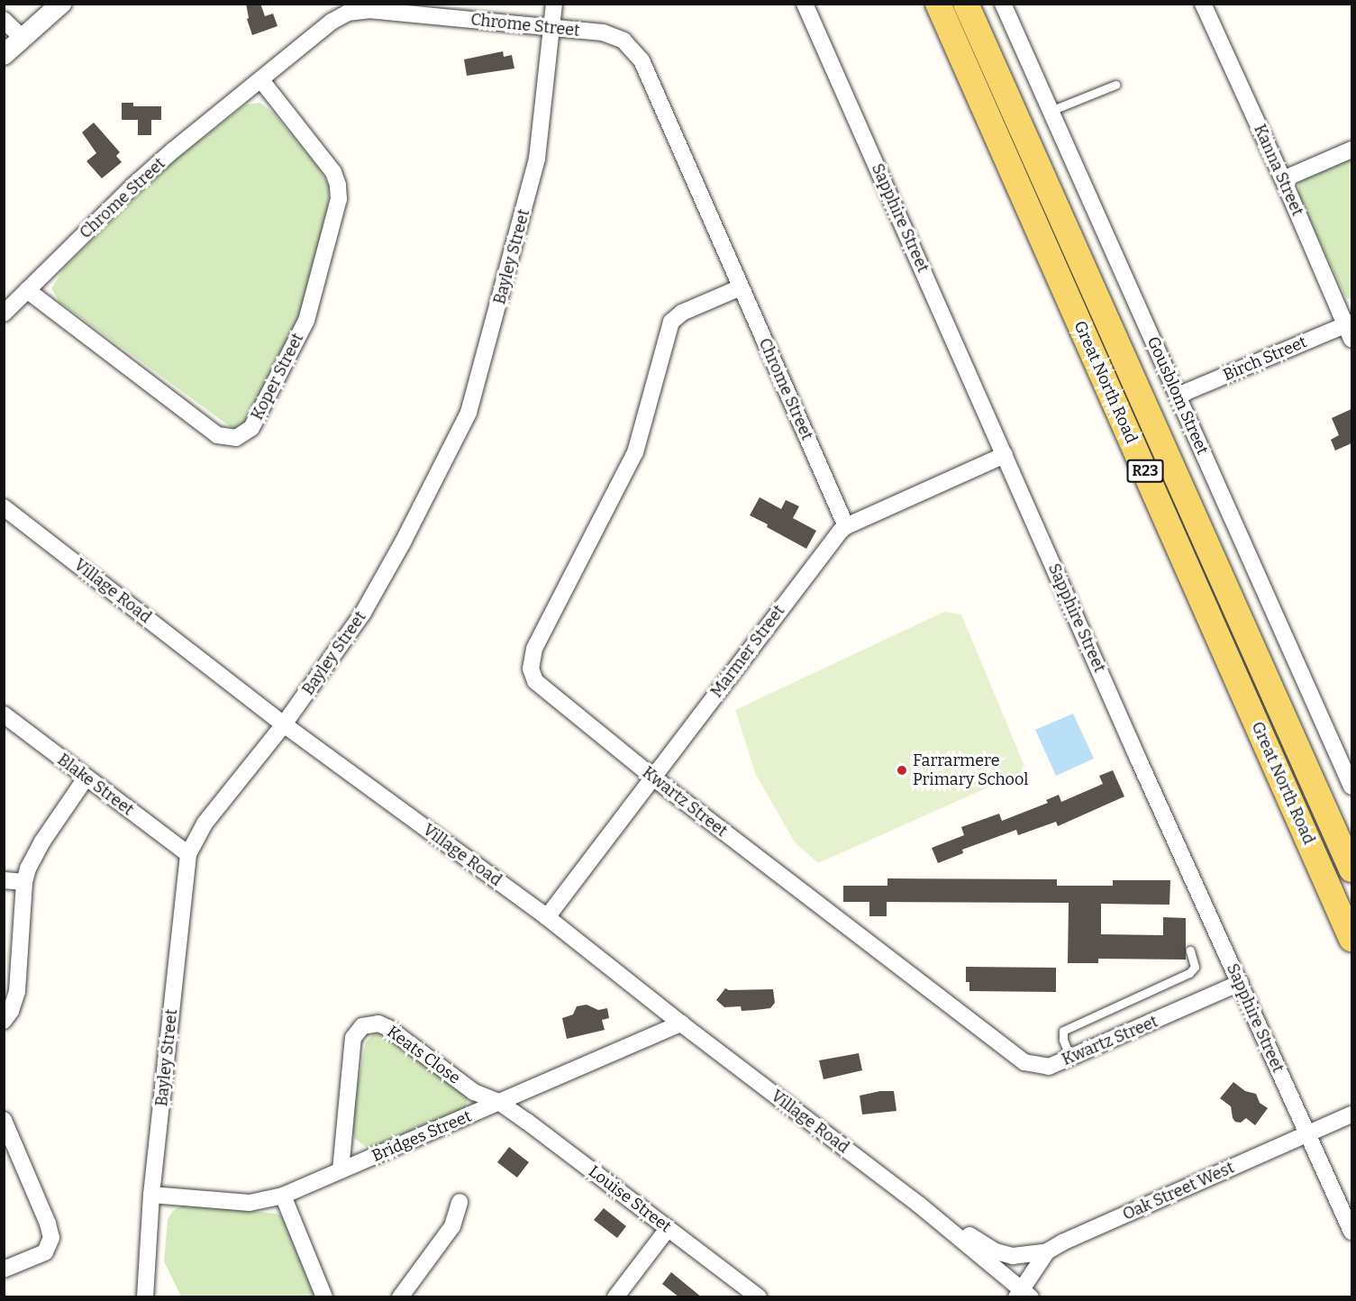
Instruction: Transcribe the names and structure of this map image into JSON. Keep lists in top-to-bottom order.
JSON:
{
  "streets": {
    "main road": ["Great North Road", "R23"],
    "street": [
      "Chrome Street",
      "Kanna Street",
      "Sapphire Street",
      "Bayley Street",
      "Birch Street",
      "Koper Street",
      "Gousblom Street",
      "Village Road",
      "Marmer Street",
      "Blake Street",
      "Kwartz Street",
      "Keats Close",
      "Bridges Street",
      "Oak Street West",
      "Louise Street"
    ]
  },
  "crossings": [
    ["Chrome Street", "Bayley Street"],
    ["Chrome Street", "Koper Street"],
    ["Chrome Street", "Marmer Street"],
    ["Chrome Street", "Kwartz Street"],
    ["Kanna Street", "Birch Street"],
    ["Sapphire Street", "Marmer Street"],
    ["Sapphire Street", "Kwartz Street"],
    ["Sapphire Street", "Oak Street West"],
    ["Bayley Street", "Village Road"],
    ["Bayley Street", "Blake Street"],
    ["Bayley Street", "Bridges Street"],
    ["Birch Street", "Gousblom Street"],
    ["Village Road", "Marmer Street"],
    ["Village Road", "Bridges Street"],
    ["Village Road", "Oak Street West"],
    ["Marmer Street", "Kwartz Street"],
    ["Keats Close", "Bridges Street"],
    ["Keats Close", "Louise Street"],
    ["Bridges Street", "Louise Street"]
  ],
  "places": ["Farrarmere Primary School"]
}
